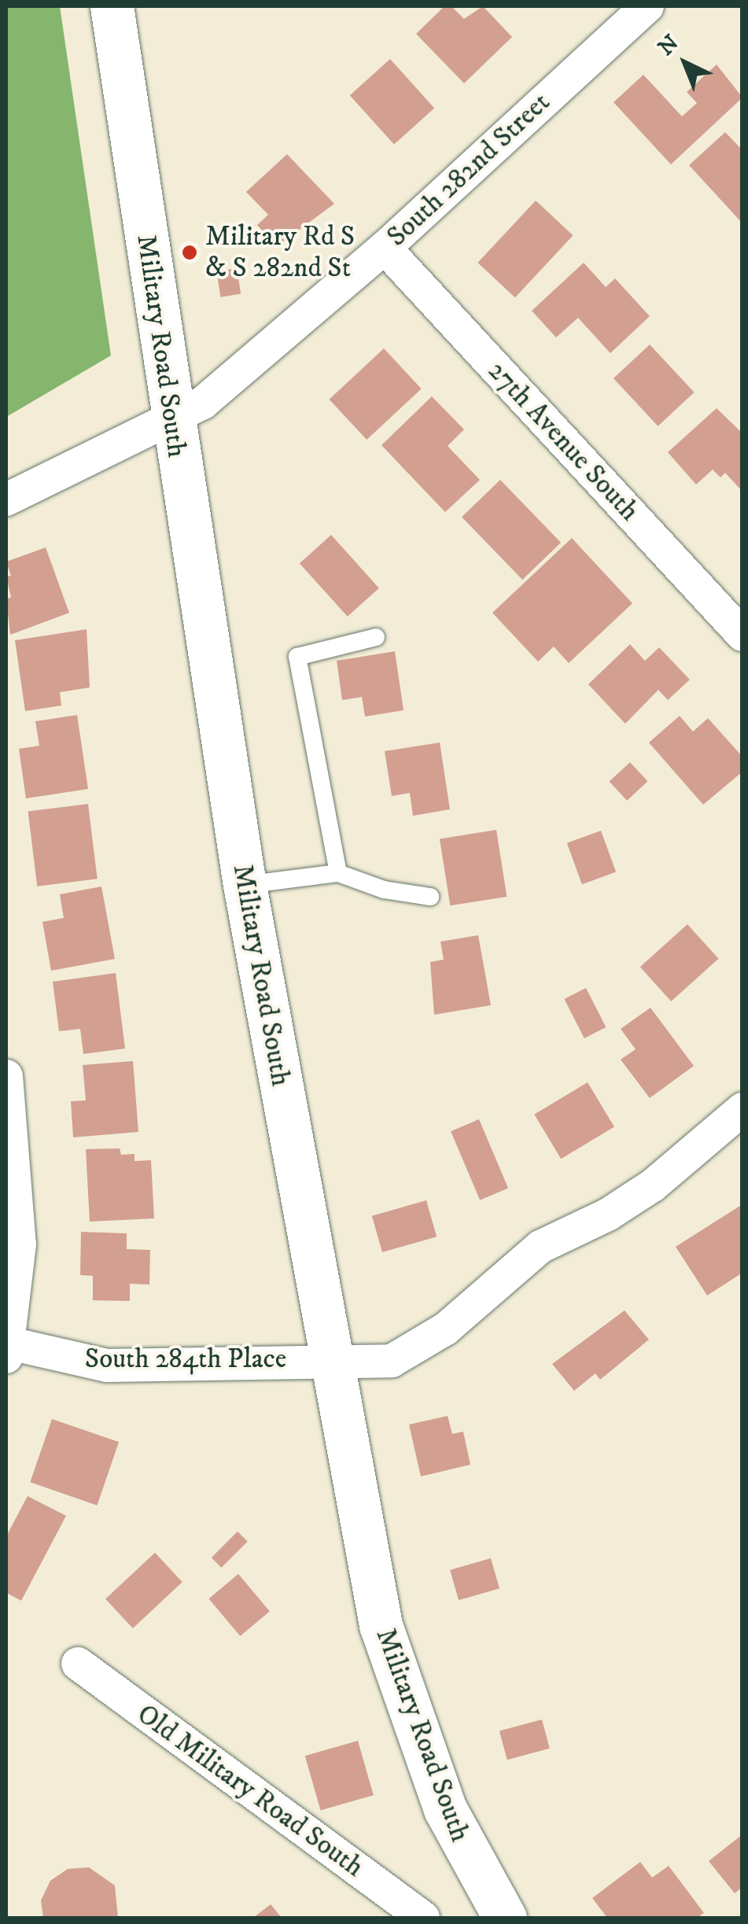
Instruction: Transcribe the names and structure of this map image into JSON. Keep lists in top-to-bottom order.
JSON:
{
  "streets": {
    "main road": ["Military Road South"],
    "street": [
      "South 282nd Street",
      "27th Avenue South",
      "South 284th Place",
      "Old Military Road South"
    ]
  },
  "crossings": [
    ["South 282nd Street", "Military Road South"],
    ["South 282nd Street", "27th Avenue South"],
    ["Military Road South", "South 284th Place"]
  ],
  "places": ["Military Rd S & S 282nd St"],
  "north": "top left"
}
